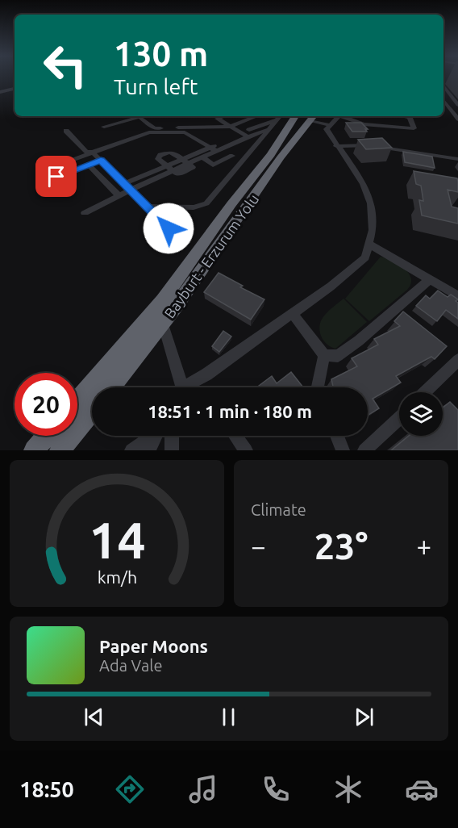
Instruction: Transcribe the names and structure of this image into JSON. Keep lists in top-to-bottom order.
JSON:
{
  "streets": {
    "highway": ["Bayburt - Erzurum Yolu"]
  },
  "page": {
    "turn": ["130 m", "Turn left"],
    "limit": "20",
    "trip": "18:51 · 1 min · 180 m",
    "tile": "Climate",
    "heat": ["−", "23°", "+"],
    "song": ["Paper Moons", "Ada Vale"],
    "tabs": "18:50",
    "gauge": ["14", "km/h"]
  }
}
